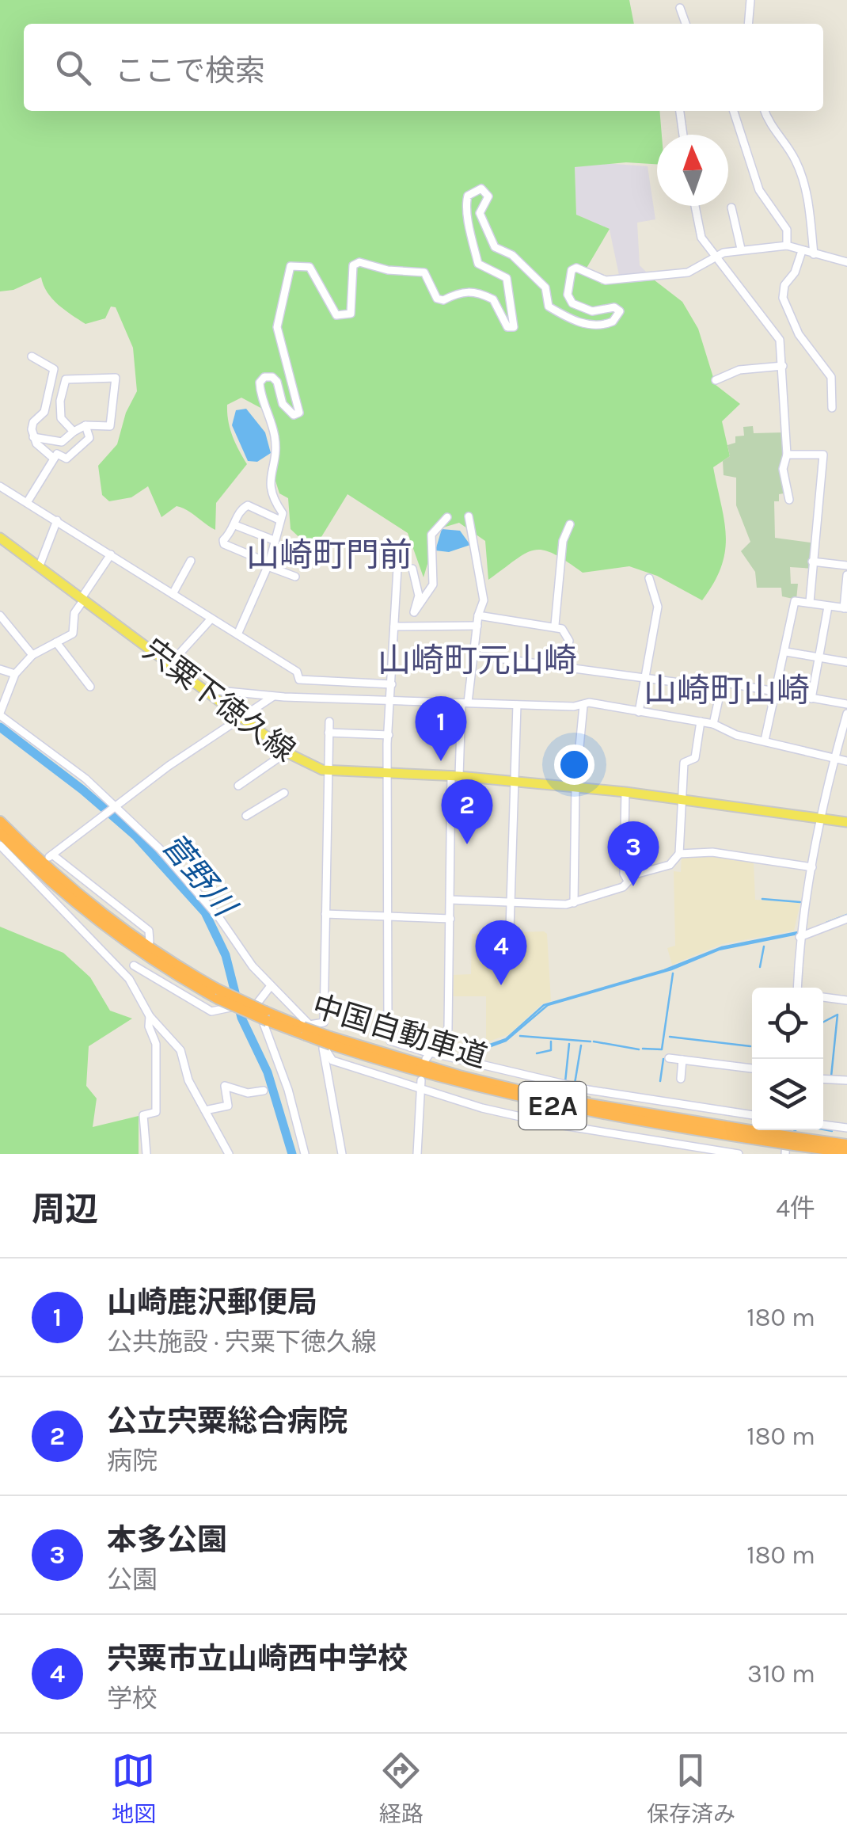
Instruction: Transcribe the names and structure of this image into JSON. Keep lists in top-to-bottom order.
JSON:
{
  "streets": {
    "highway": ["中国自動車道", "E2A"],
    "main road": ["宍粟下徳久線"]
  },
  "districts": ["山崎町門前", "山崎町元山崎", "山崎町山崎"],
  "water": ["菅野川"],
  "north": "top",
  "page": {
    "search": "ここで検索",
    "pins": [
      "1",
      "2",
      "3",
      "4"
    ],
    "heading": ["周辺", "4件"],
    "list": [
      {
        "mark": "1",
        "name": "山崎鹿沢郵便局",
        "note": "公共施設 · 宍粟下徳久線",
        "value": "180 m"
      },
      {
        "mark": "2",
        "name": "公立宍粟総合病院",
        "note": "病院",
        "value": "180 m"
      },
      {
        "mark": "3",
        "name": "本多公園",
        "note": "公園",
        "value": "180 m"
      },
      {
        "mark": "4",
        "name": "宍粟市立山崎西中学校",
        "note": "学校",
        "value": "310 m"
      }
    ],
    "nav": ["地図", "経路", "保存済み"]
  }
}
